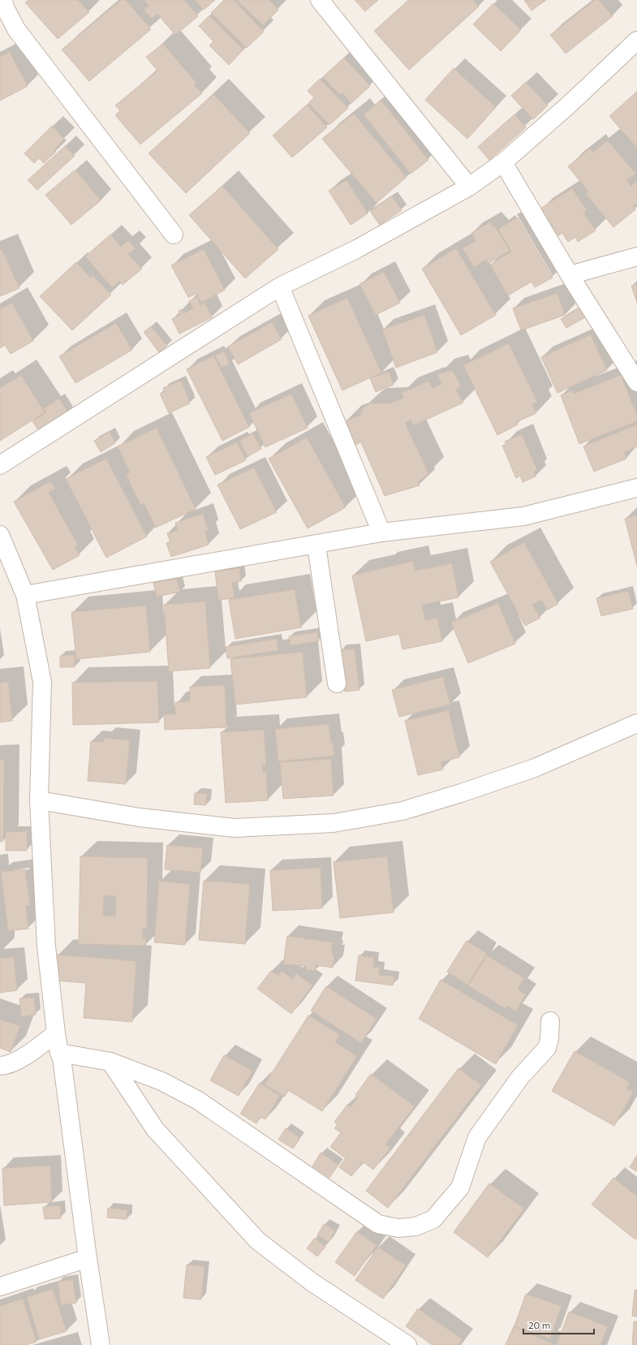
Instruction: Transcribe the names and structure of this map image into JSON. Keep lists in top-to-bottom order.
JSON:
{
  "scale_bar": "20 m"
}
